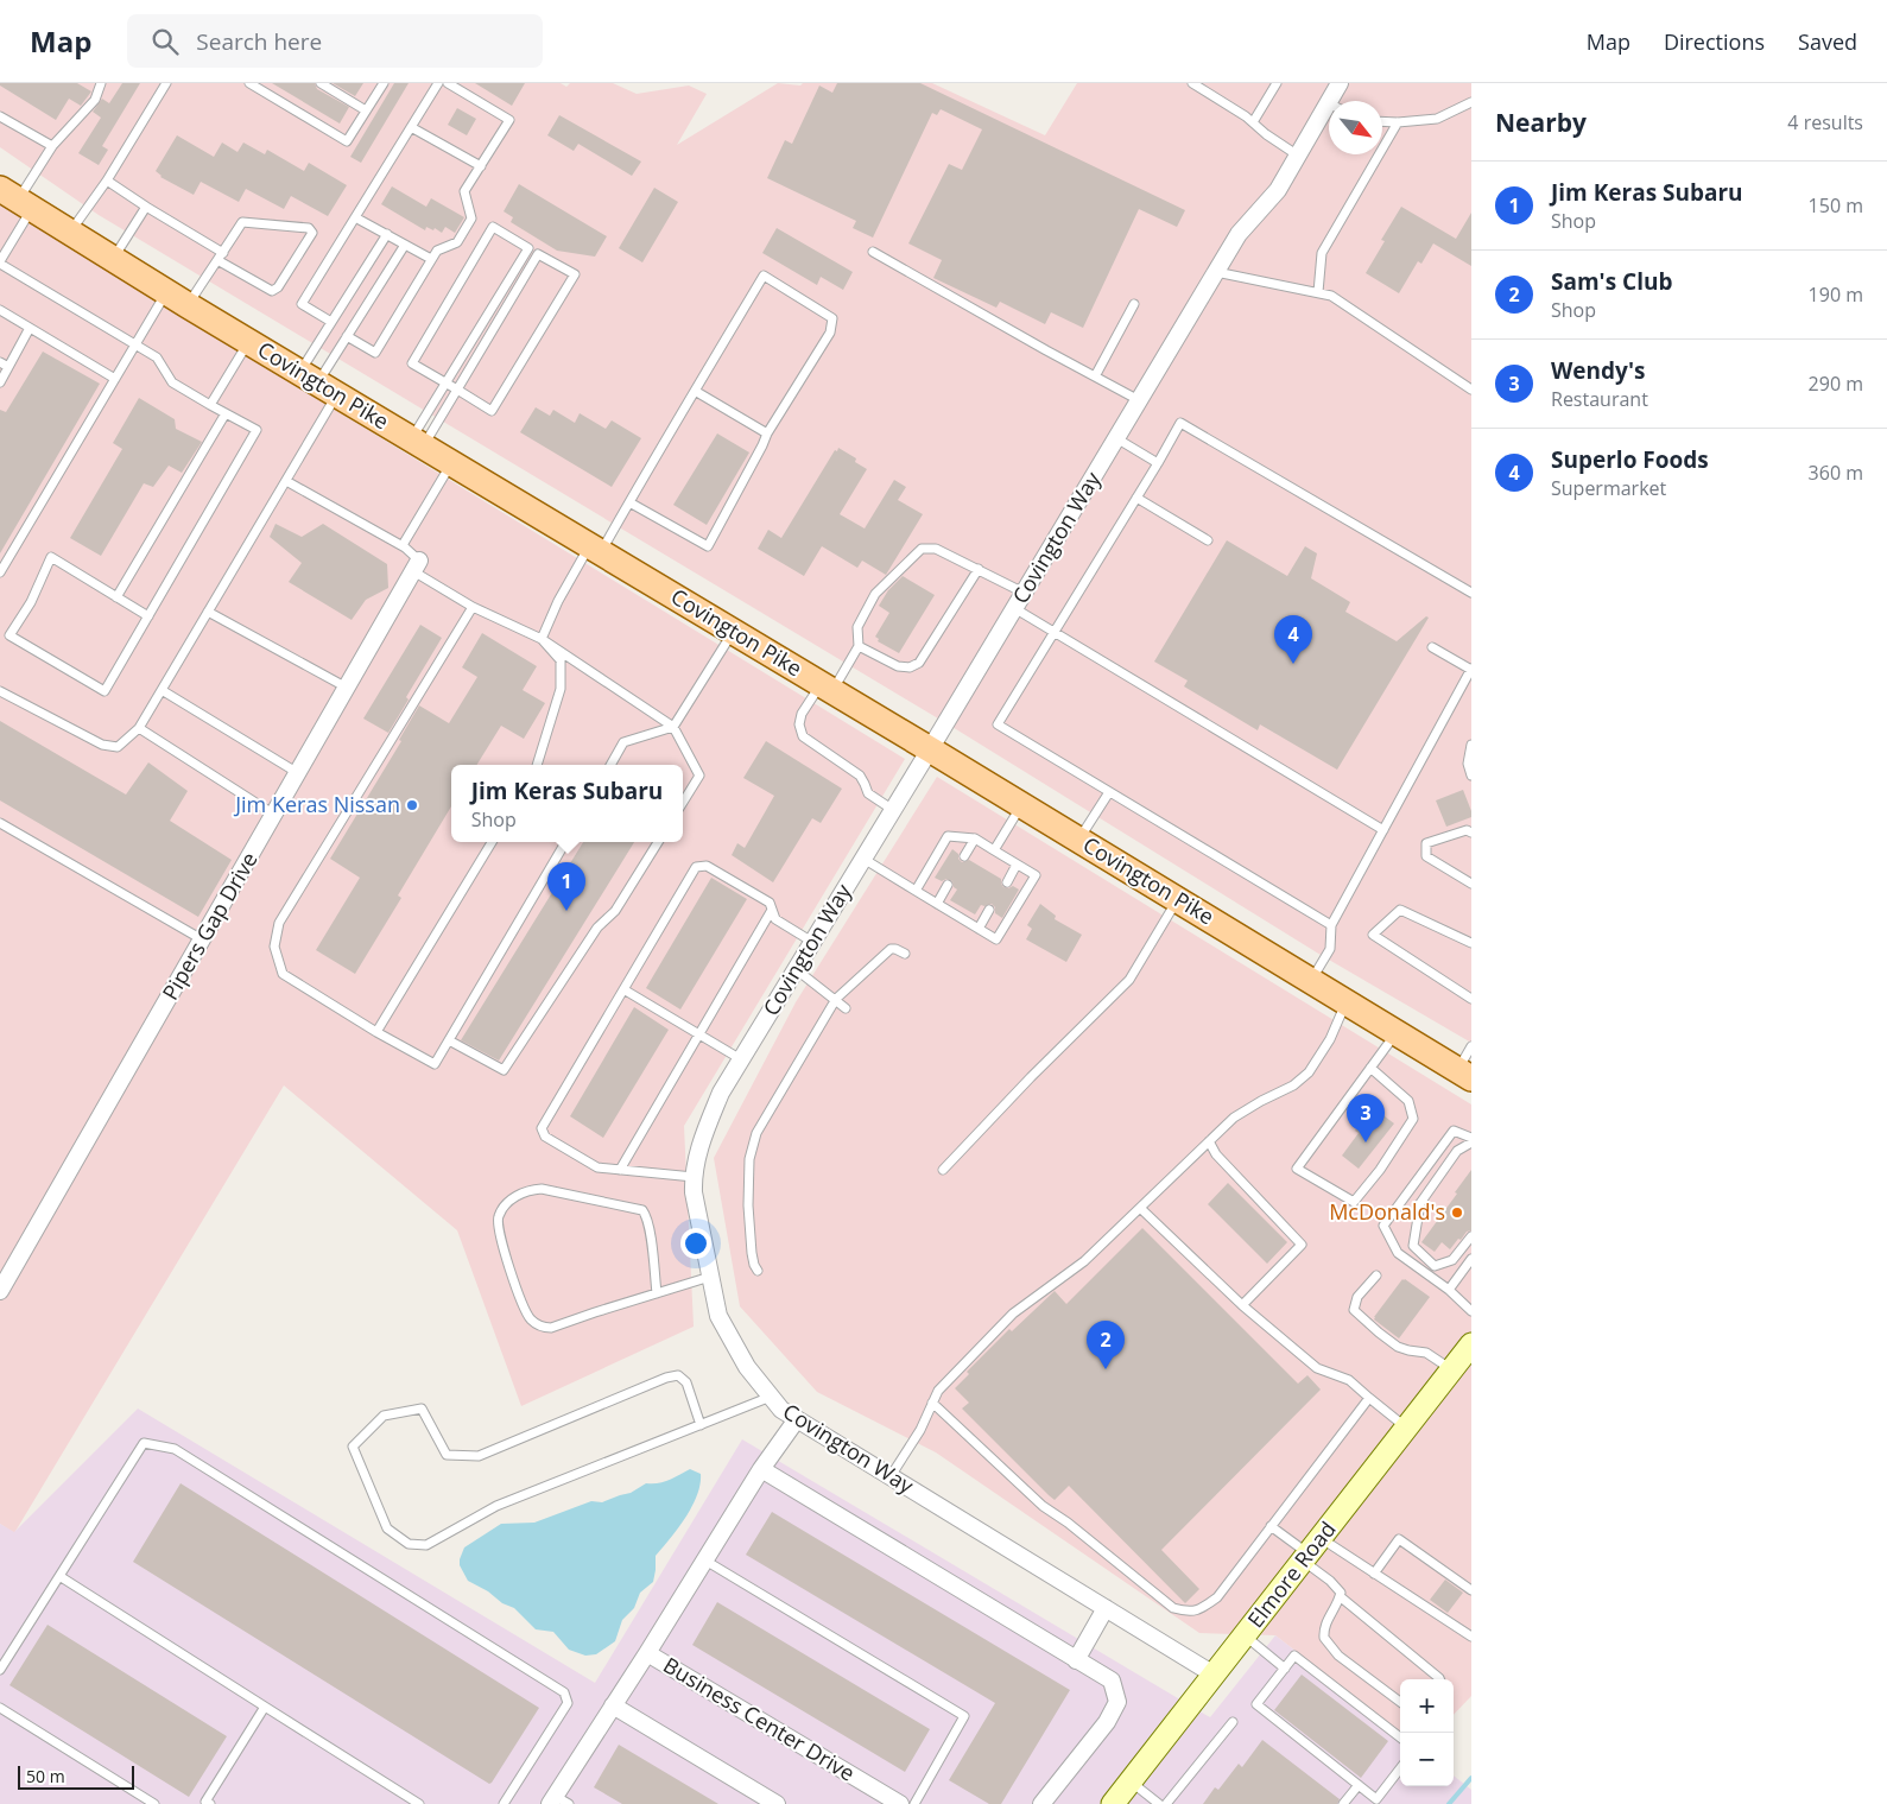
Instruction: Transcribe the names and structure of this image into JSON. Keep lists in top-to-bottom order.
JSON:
{
  "streets": {
    "main road": ["Covington Pike"],
    "street": [
      "Covington Way",
      "Pipers Gap Drive",
      "Elmore Road",
      "Business Center Drive"
    ]
  },
  "crossings": [
    ["Covington Pike", "Covington Way"],
    ["Covington Way", "Elmore Road"],
    ["Covington Way", "Business Center Drive"]
  ],
  "places": ["Jim Keras Nissan", "McDonald's"],
  "scale_bar": "50 m",
  "north": "bottom right",
  "page": {
    "header": "Map",
    "search": "Search here",
    "nav": ["Map", "Directions", "Saved"],
    "heading": ["Nearby", "4 results"],
    "list": [
      {
        "mark": "1",
        "name": "Jim Keras Subaru",
        "note": "Shop",
        "value": "150 m"
      },
      {
        "mark": "2",
        "name": "Sam's Club",
        "note": "Shop",
        "value": "190 m"
      },
      {
        "mark": "3",
        "name": "Wendy's",
        "note": "Restaurant",
        "value": "290 m"
      },
      {
        "mark": "4",
        "name": "Superlo Foods",
        "note": "Supermarket",
        "value": "360 m"
      }
    ],
    "pins": [
      "4",
      "1",
      "3",
      "2"
    ],
    "popup": ["Jim Keras Subaru", "Shop"],
    "map_buttons": ["+", "−"],
    "scale": "50 m"
  }
}
